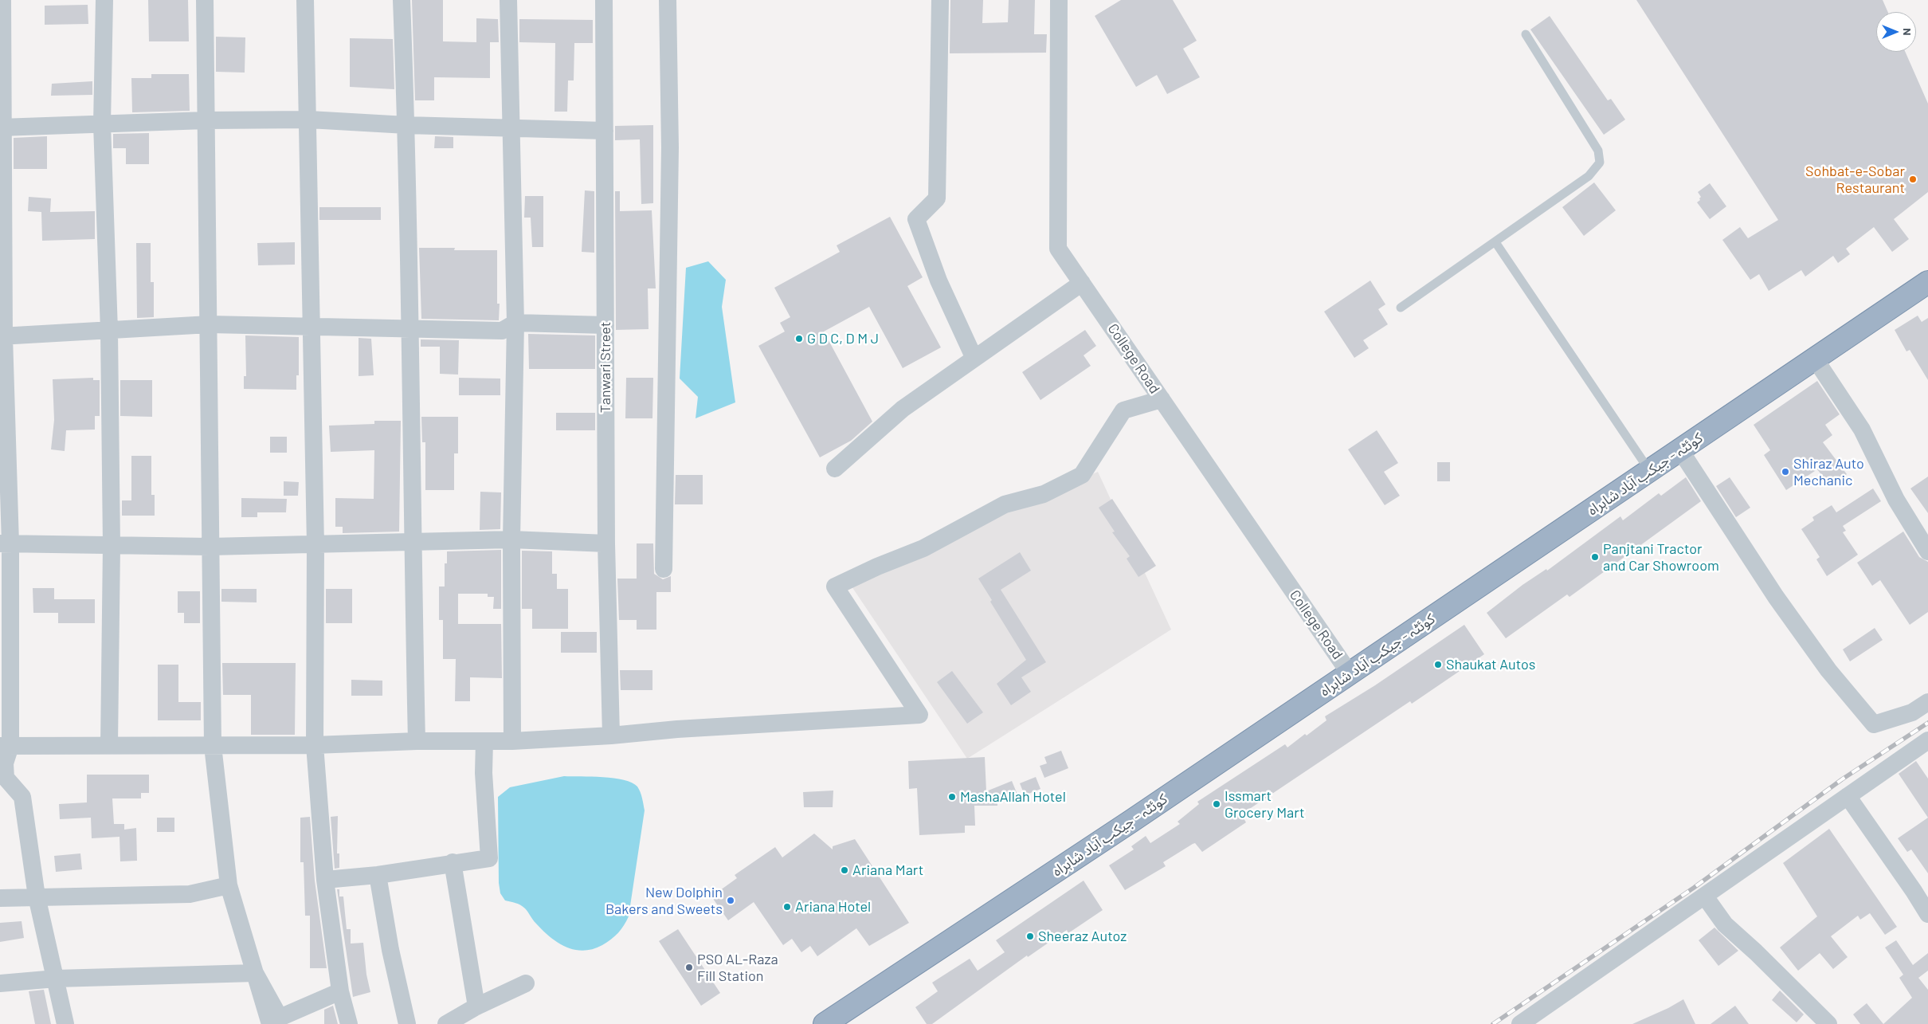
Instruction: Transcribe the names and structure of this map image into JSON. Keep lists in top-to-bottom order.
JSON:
{
  "streets": {
    "highway": ["کوئٹہ - جیکب آباد شاہراہ"],
    "street": ["College Road", "Tanwari Street"]
  },
  "crossings": [
    ["College Road", "کوئٹہ - جیکب آباد شاہراہ"]
  ],
  "places": [
    "Sohbat-e-Sobar Restaurant",
    "G D C, D M J",
    "Shiraz Auto Mechanic",
    "Panjtani Tractor and Car Showroom",
    "Shaukat Autos",
    "MashaAllah Hotel",
    "Issmart Grocery Mart",
    "Ariana Mart",
    "New Dolphin Bakers and Sweets",
    "Ariana Hotel",
    "Sheeraz Autoz",
    "PSO AL-Raza Fill Station"
  ],
  "north": "right"
}
